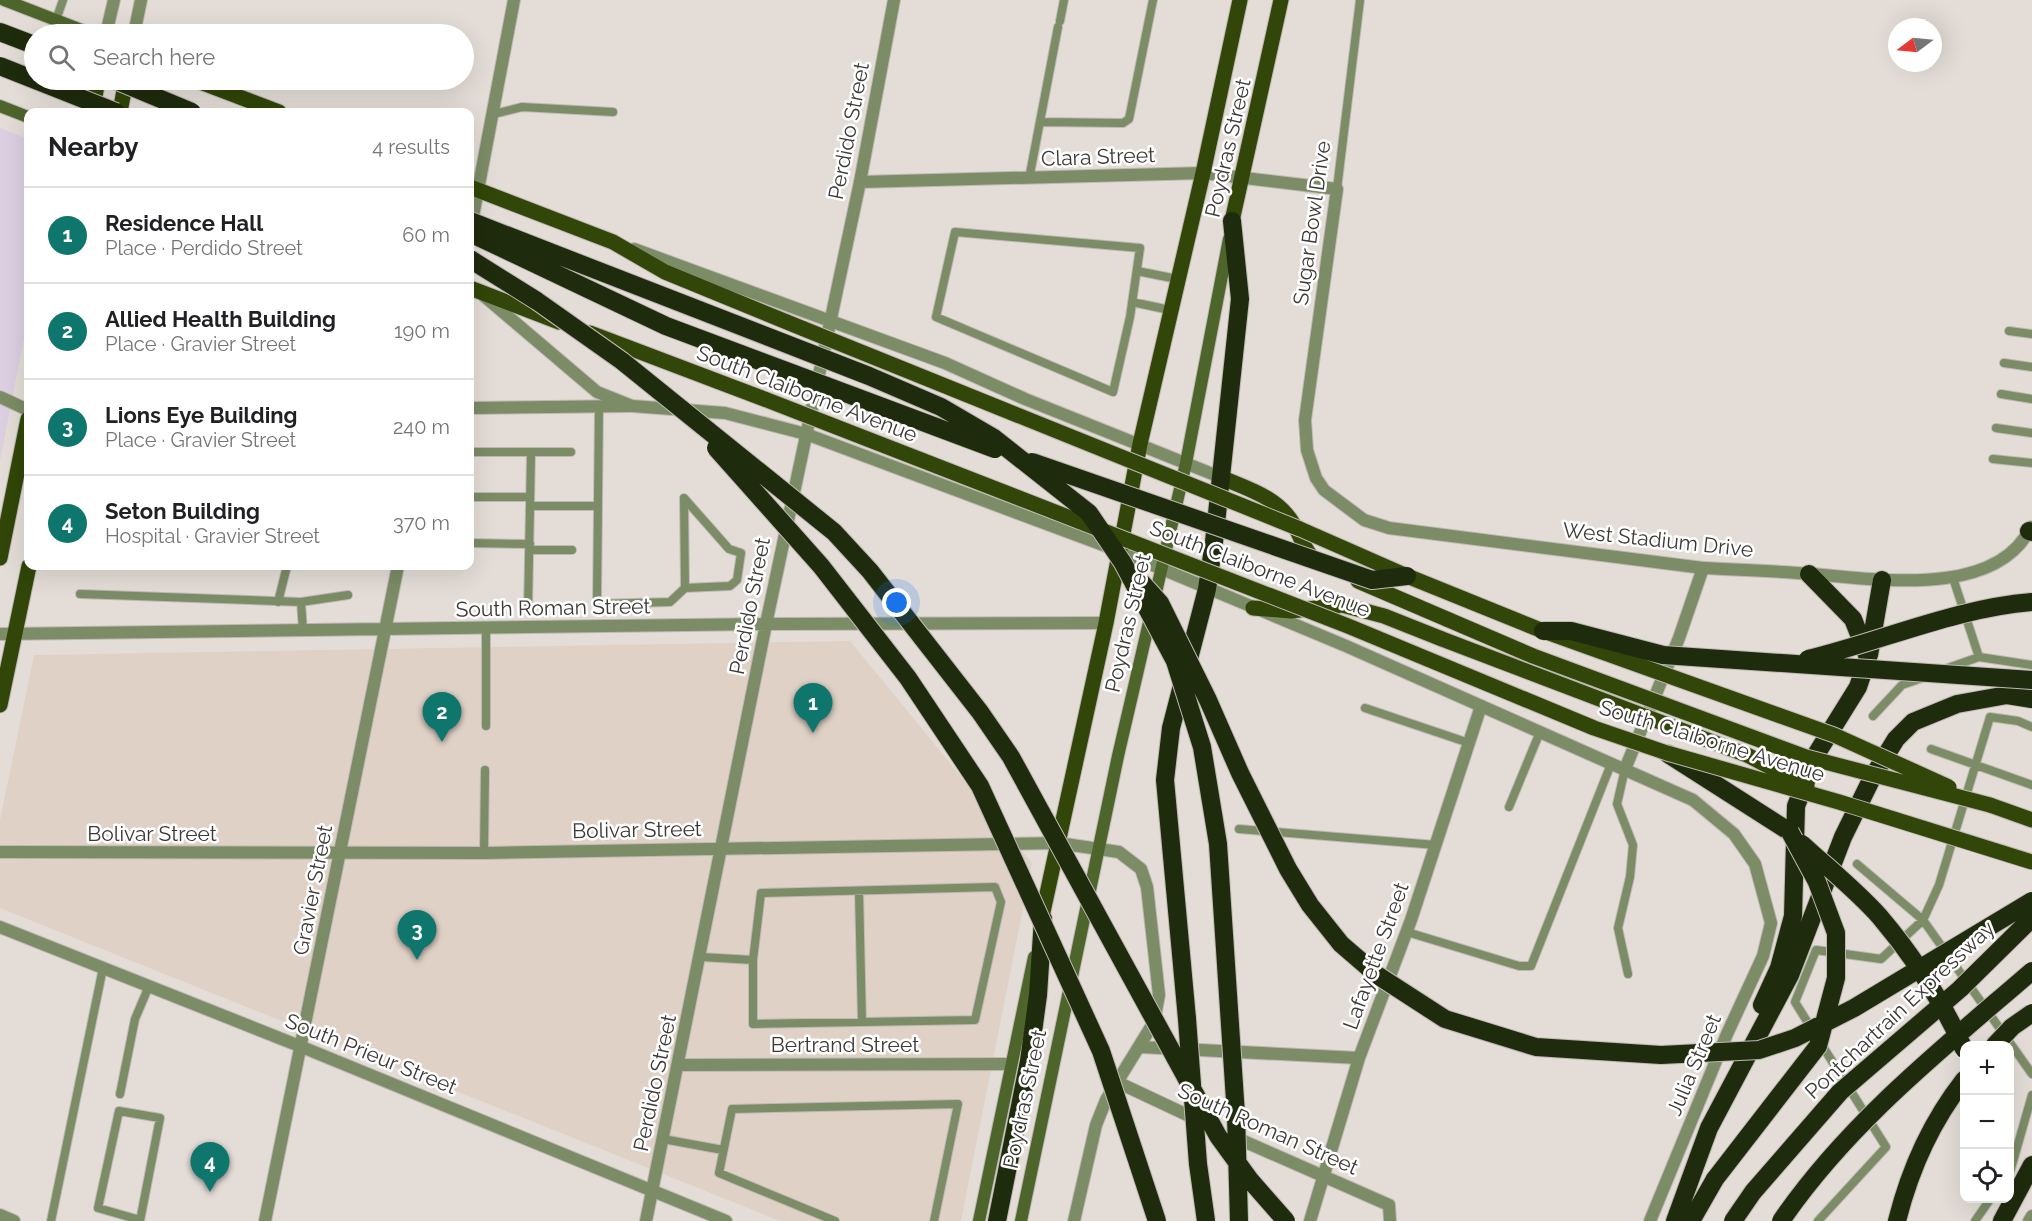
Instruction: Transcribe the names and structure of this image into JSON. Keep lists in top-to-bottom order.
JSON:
{
  "streets": {
    "highway": ["Pontchartrain Expressway"],
    "main road": ["Poydras Street", "South Claiborne Avenue"],
    "street": [
      "Perdido Street",
      "Clara Street",
      "Sugar Bowl Drive",
      "West Stadium Drive",
      "South Roman Street",
      "Bolivar Street",
      "Gravier Street",
      "Lafayette Street",
      "Bertrand Street",
      "South Prieur Street",
      "Julia Street"
    ]
  },
  "crossings": [
    ["Perdido Street", "Clara Street"],
    ["Perdido Street", "South Claiborne Avenue"],
    ["Perdido Street", "South Roman Street"],
    ["Perdido Street", "Bolivar Street"],
    ["Perdido Street", "Bertrand Street"],
    ["Perdido Street", "South Prieur Street"],
    ["Poydras Street", "Clara Street"],
    ["Poydras Street", "South Claiborne Avenue"],
    ["Poydras Street", "South Roman Street"],
    ["Poydras Street", "Bolivar Street"],
    ["Poydras Street", "Bertrand Street"],
    ["Clara Street", "Sugar Bowl Drive"],
    ["Sugar Bowl Drive", "West Stadium Drive"],
    ["South Claiborne Avenue", "Lafayette Street"],
    ["South Claiborne Avenue", "Julia Street"],
    ["South Roman Street", "Gravier Street"],
    ["South Roman Street", "Lafayette Street"],
    ["Bolivar Street", "Gravier Street"],
    ["Gravier Street", "South Prieur Street"]
  ],
  "north": "left",
  "page": {
    "search": "Search here",
    "heading": ["Nearby", "4 results"],
    "list": [
      {
        "mark": "1",
        "name": "Residence Hall",
        "note": "Place · Perdido Street",
        "value": "60 m"
      },
      {
        "mark": "2",
        "name": "Allied Health Building",
        "note": "Place · Gravier Street",
        "value": "190 m"
      },
      {
        "mark": "3",
        "name": "Lions Eye Building",
        "note": "Place · Gravier Street",
        "value": "240 m"
      },
      {
        "mark": "4",
        "name": "Seton Building",
        "note": "Hospital · Gravier Street",
        "value": "370 m"
      }
    ],
    "pins": [
      "1",
      "2",
      "3",
      "4"
    ],
    "map_buttons": ["+", "−"]
  }
}
